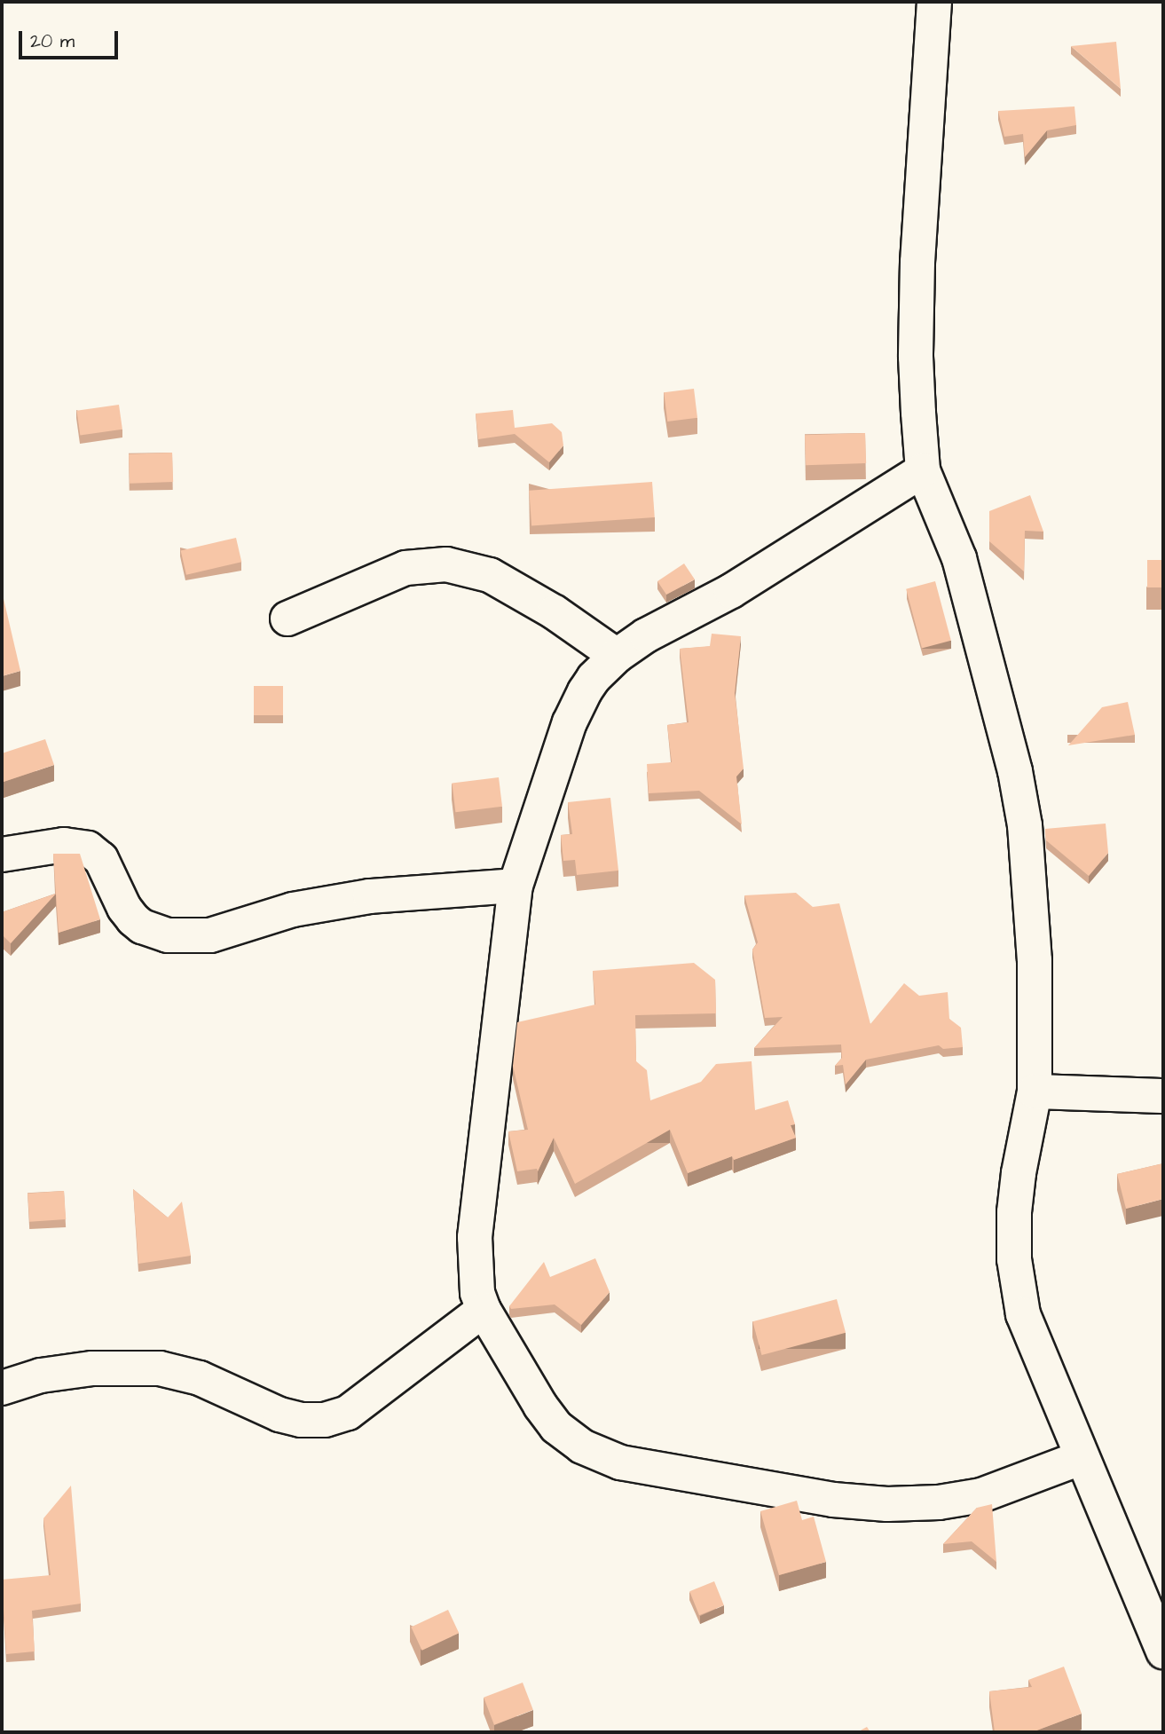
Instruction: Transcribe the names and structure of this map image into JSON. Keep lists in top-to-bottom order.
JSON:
{
  "scale_bar": "20 m"
}
